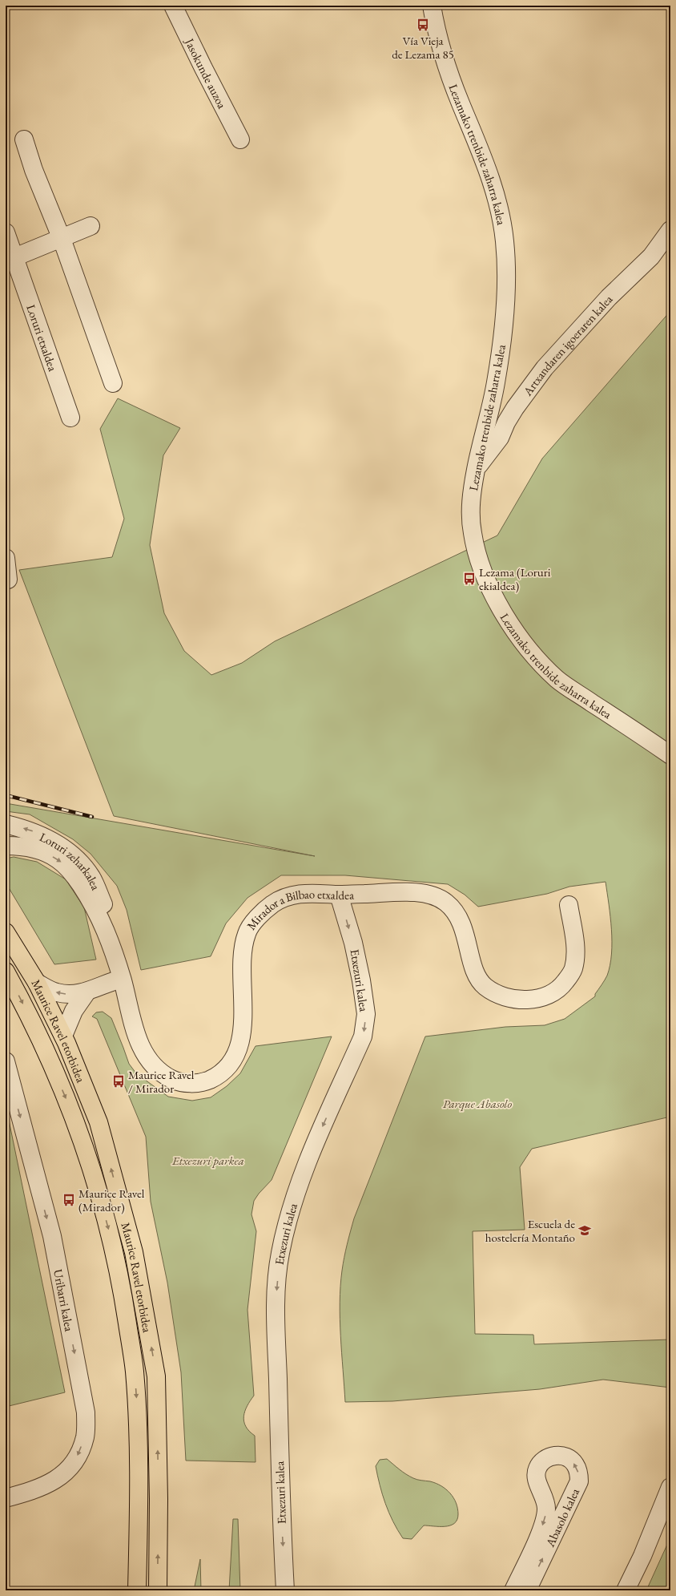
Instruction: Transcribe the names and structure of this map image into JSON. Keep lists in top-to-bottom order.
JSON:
{
  "streets": {
    "main road": ["Maurice Ravel etorbidea"],
    "street": [
      "Jasokunde auzoa",
      "Lezamako trenbide zaharra kalea",
      "Loruri etxaldea",
      "Artxandaren igoeraren kalea",
      "Loruri zeharkalea",
      "Mirador a Bilbao etxaldea",
      "Etxezuri kalea",
      "Uribarri kalea",
      "Abasolo kalea"
    ]
  },
  "crossings": [
    ["Lezamako trenbide zaharra kalea", "Artxandaren igoeraren kalea"],
    ["Loruri zeharkalea", "Mirador a Bilbao etxaldea"],
    ["Mirador a Bilbao etxaldea", "Etxezuri kalea"]
  ],
  "one_way": ["Etxezuri kalea", "Uribarri kalea"],
  "parks": ["Parque Abasolo", "Etxezuri parkea"],
  "places": {
    "bus stop": [
      "Vía Vieja de Lezama 85",
      "Lezama (Loruri ekialdea)",
      "Maurice Ravel / Mirador",
      "Maurice Ravel (Mirador)"
    ],
    "school or university": ["Escuela de hostelería Montaño"]
  }
}
